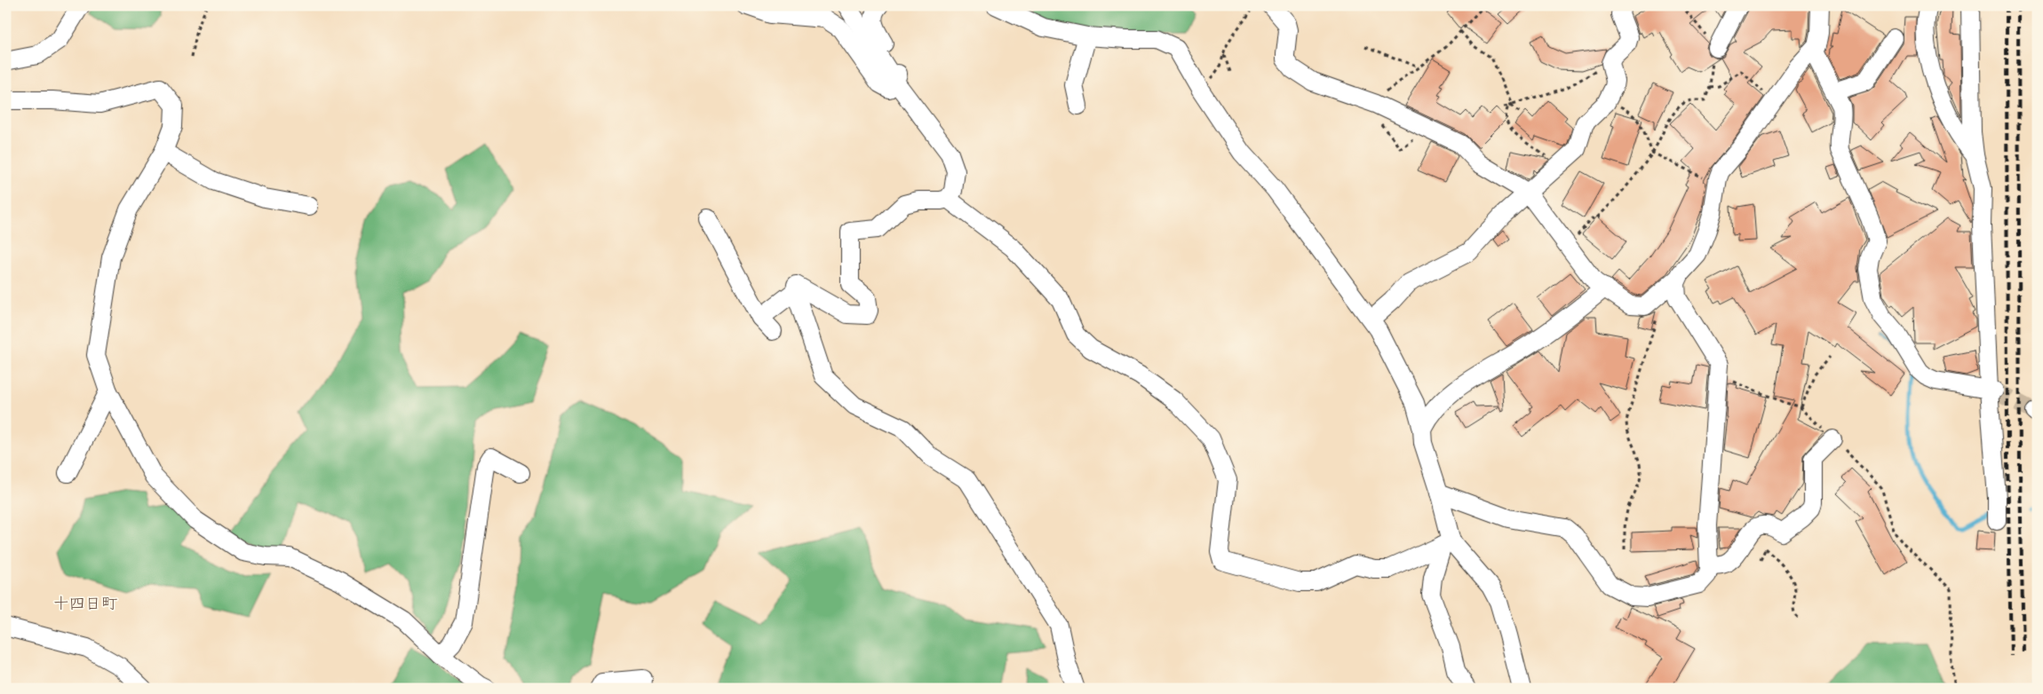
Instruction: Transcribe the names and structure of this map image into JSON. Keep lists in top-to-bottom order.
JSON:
{
  "districts": ["十四日町"]
}
